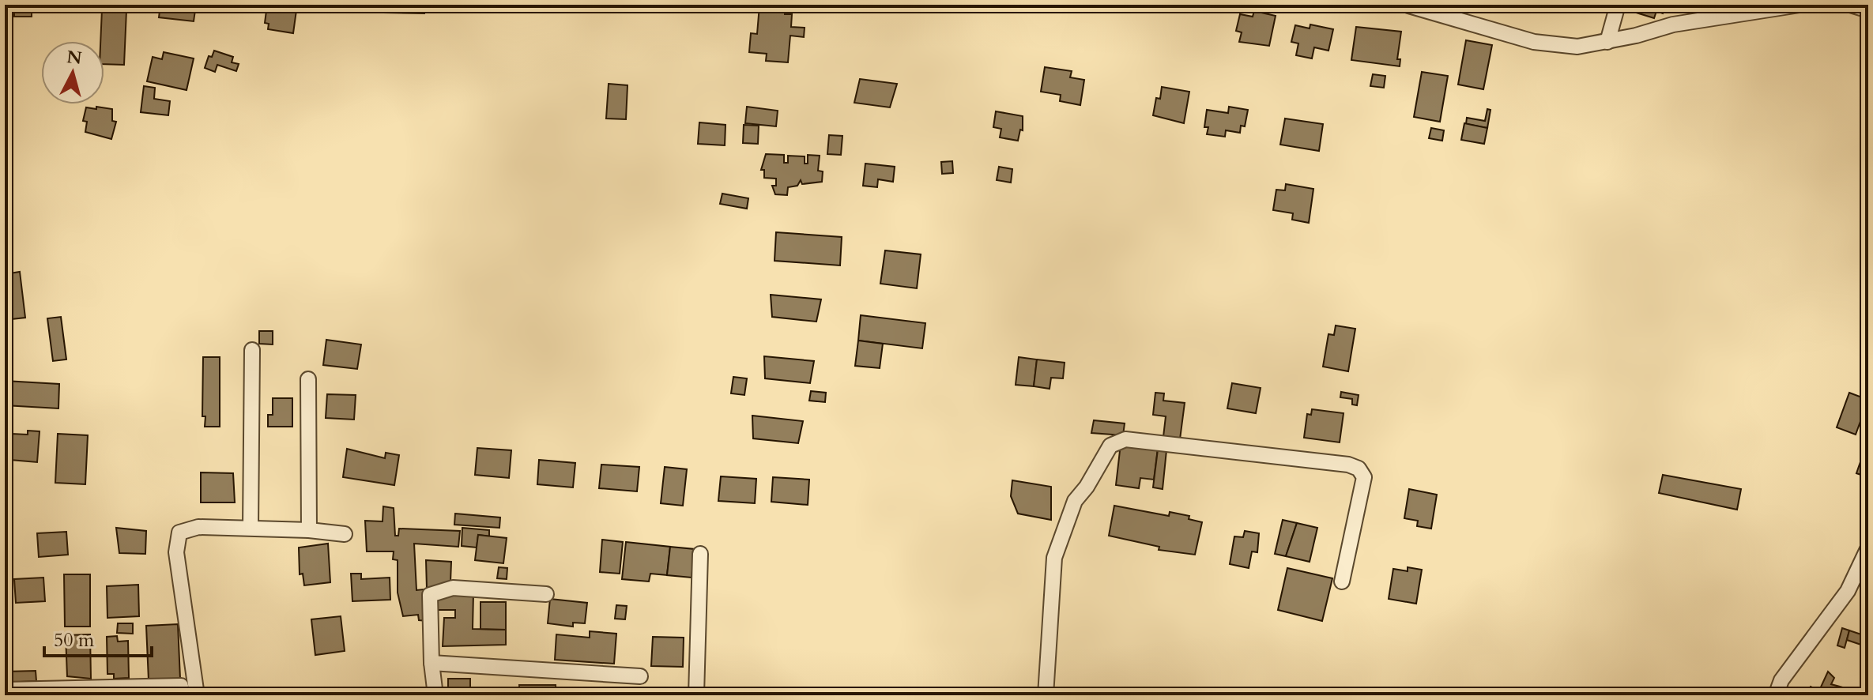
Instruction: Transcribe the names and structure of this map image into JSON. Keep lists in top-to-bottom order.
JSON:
{
  "scale_bar": "50 m",
  "north": "top"
}
